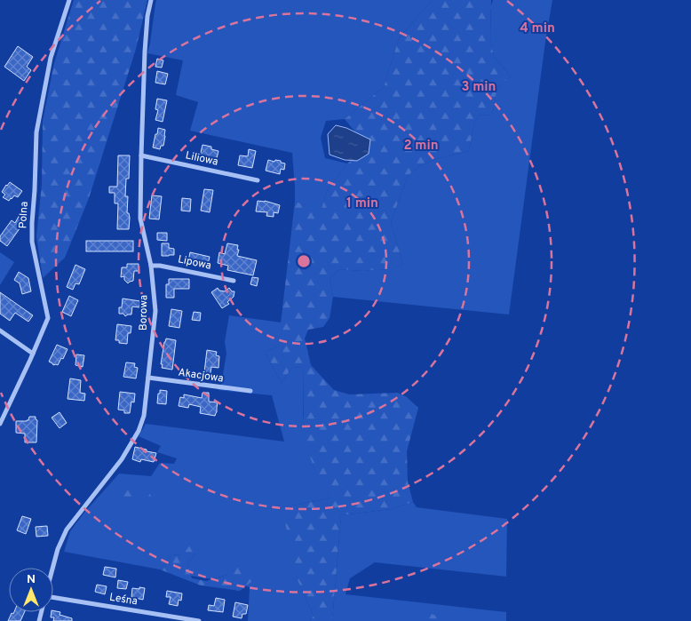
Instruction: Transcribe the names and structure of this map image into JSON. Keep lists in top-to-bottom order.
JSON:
{
  "streets": {
    "street": [
      "Liliowa",
      "Polna",
      "Lipowa",
      "Borowa",
      "Akacjowa",
      "Leśna"
    ]
  },
  "crossings": [
    ["Liliowa", "Borowa"],
    ["Lipowa", "Borowa"],
    ["Borowa", "Akacjowa"]
  ],
  "north": "top",
  "rings": [
    "4 min",
    "3 min",
    "2 min",
    "1 min"
  ]
}
